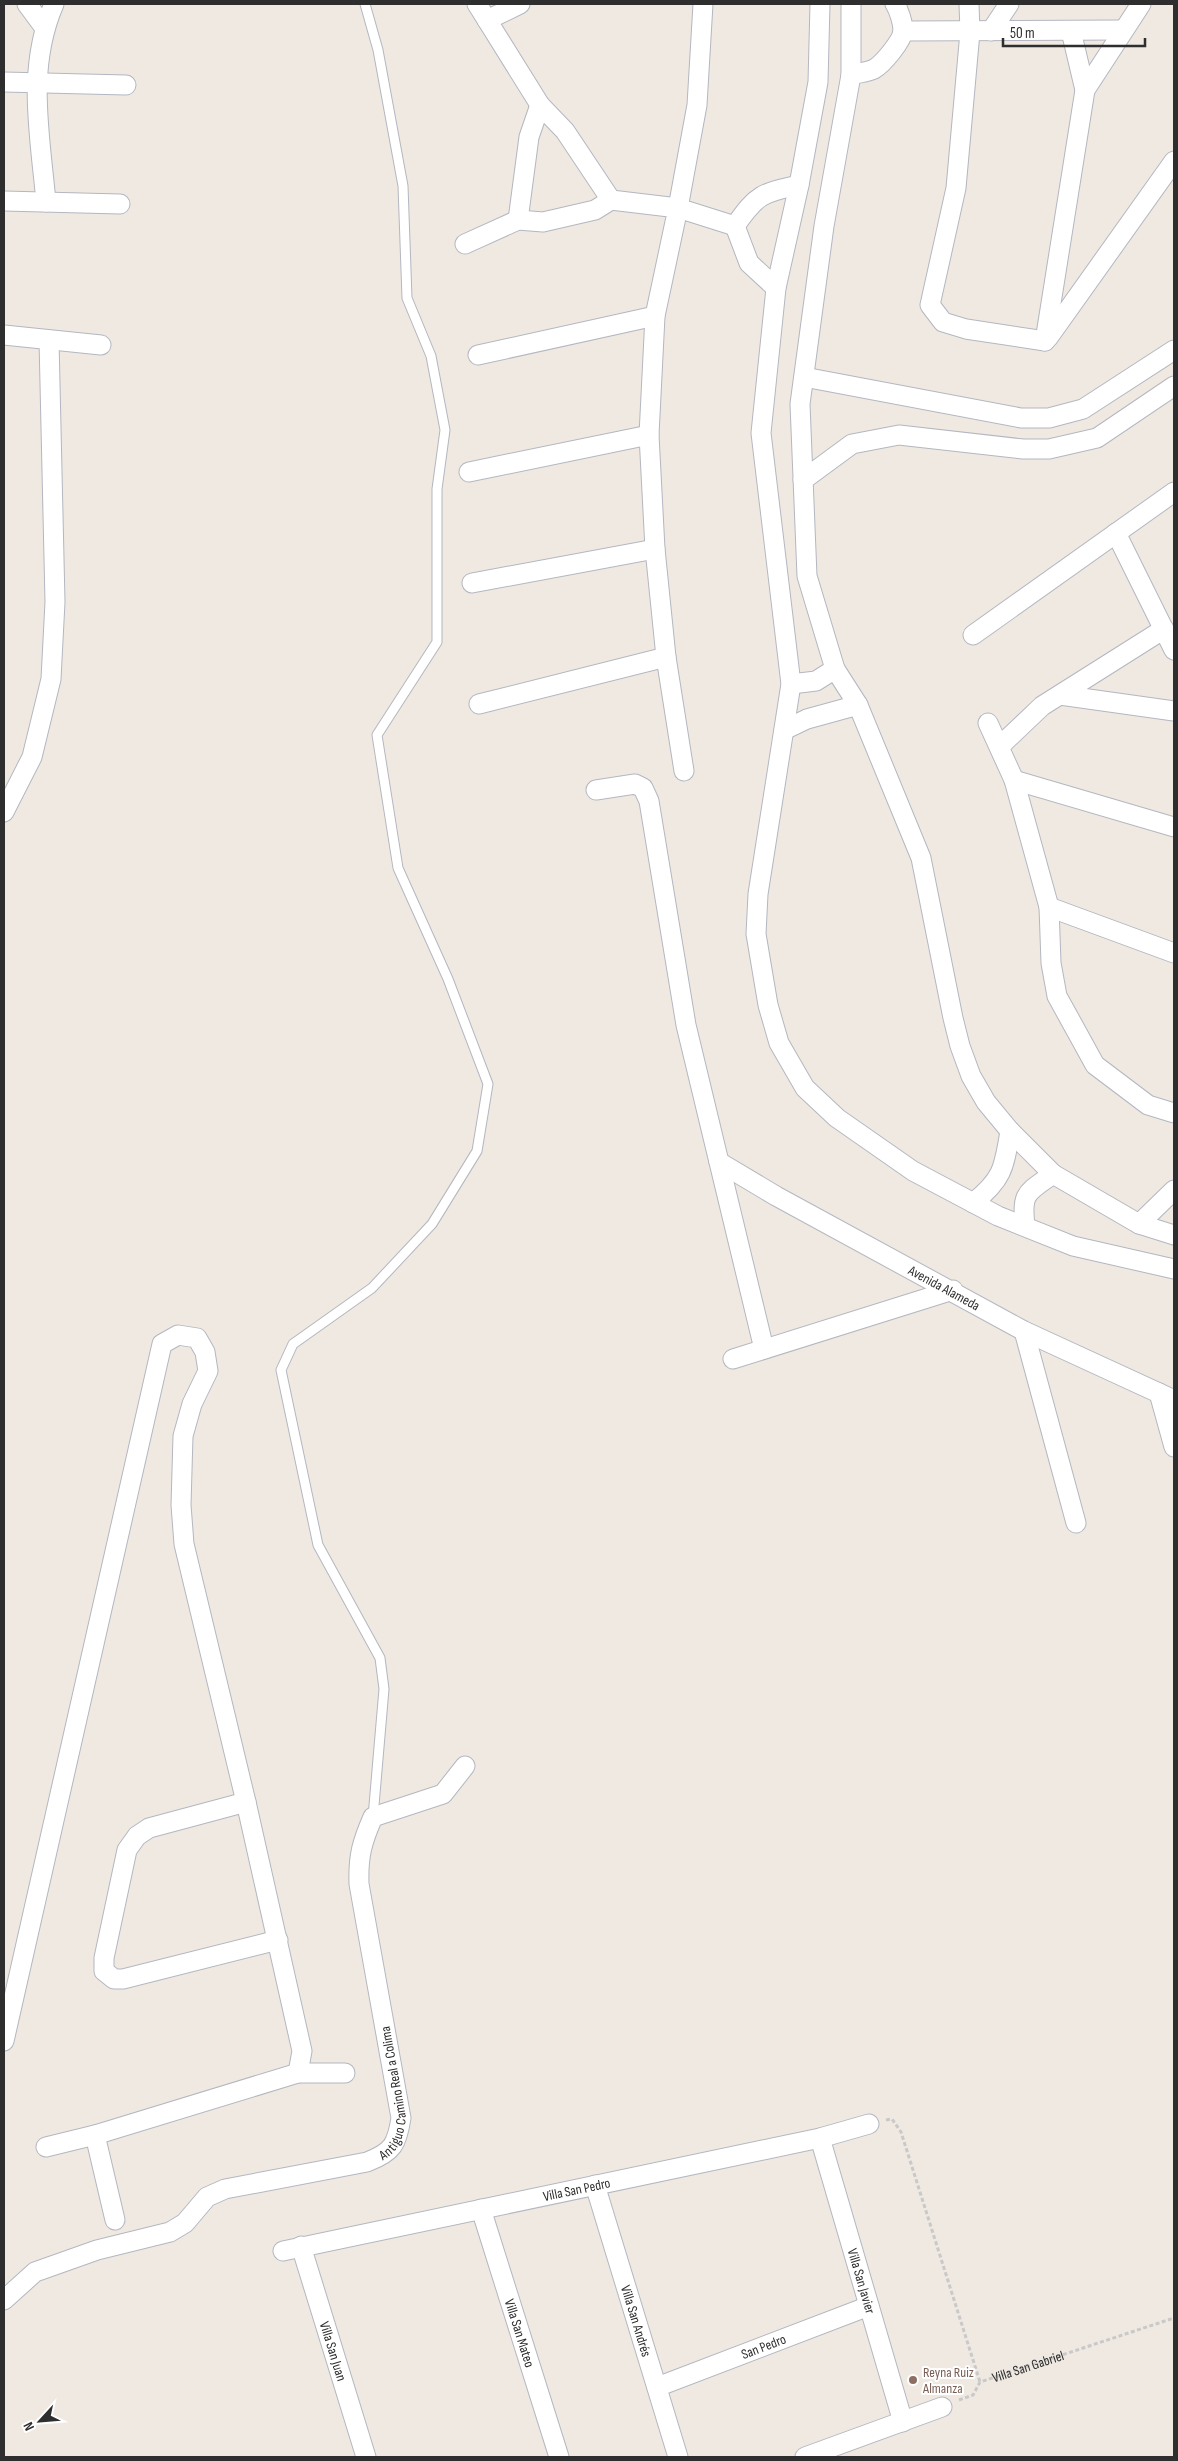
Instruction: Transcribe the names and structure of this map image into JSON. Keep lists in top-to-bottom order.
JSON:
{
  "streets": {
    "street": [
      "Avenida Alameda",
      "Antiguo Camino Real a Colima",
      "Villa San Pedro",
      "Villa San Javier",
      "Villa San Andrés",
      "Villa San Mateo",
      "San Pedro",
      "Villa San Juan"
    ],
    "path": ["Villa San Gabriel"]
  },
  "crossings": [
    ["Villa San Pedro", "Villa San Javier"],
    ["Villa San Pedro", "Villa San Andrés"],
    ["Villa San Pedro", "Villa San Mateo"],
    ["Villa San Pedro", "Villa San Juan"],
    ["Villa San Javier", "San Pedro"],
    ["Villa San Andrés", "San Pedro"]
  ],
  "places": ["Reyna Ruiz Almanza"],
  "scale_bar": "50 m",
  "north": "bottom left"
}
